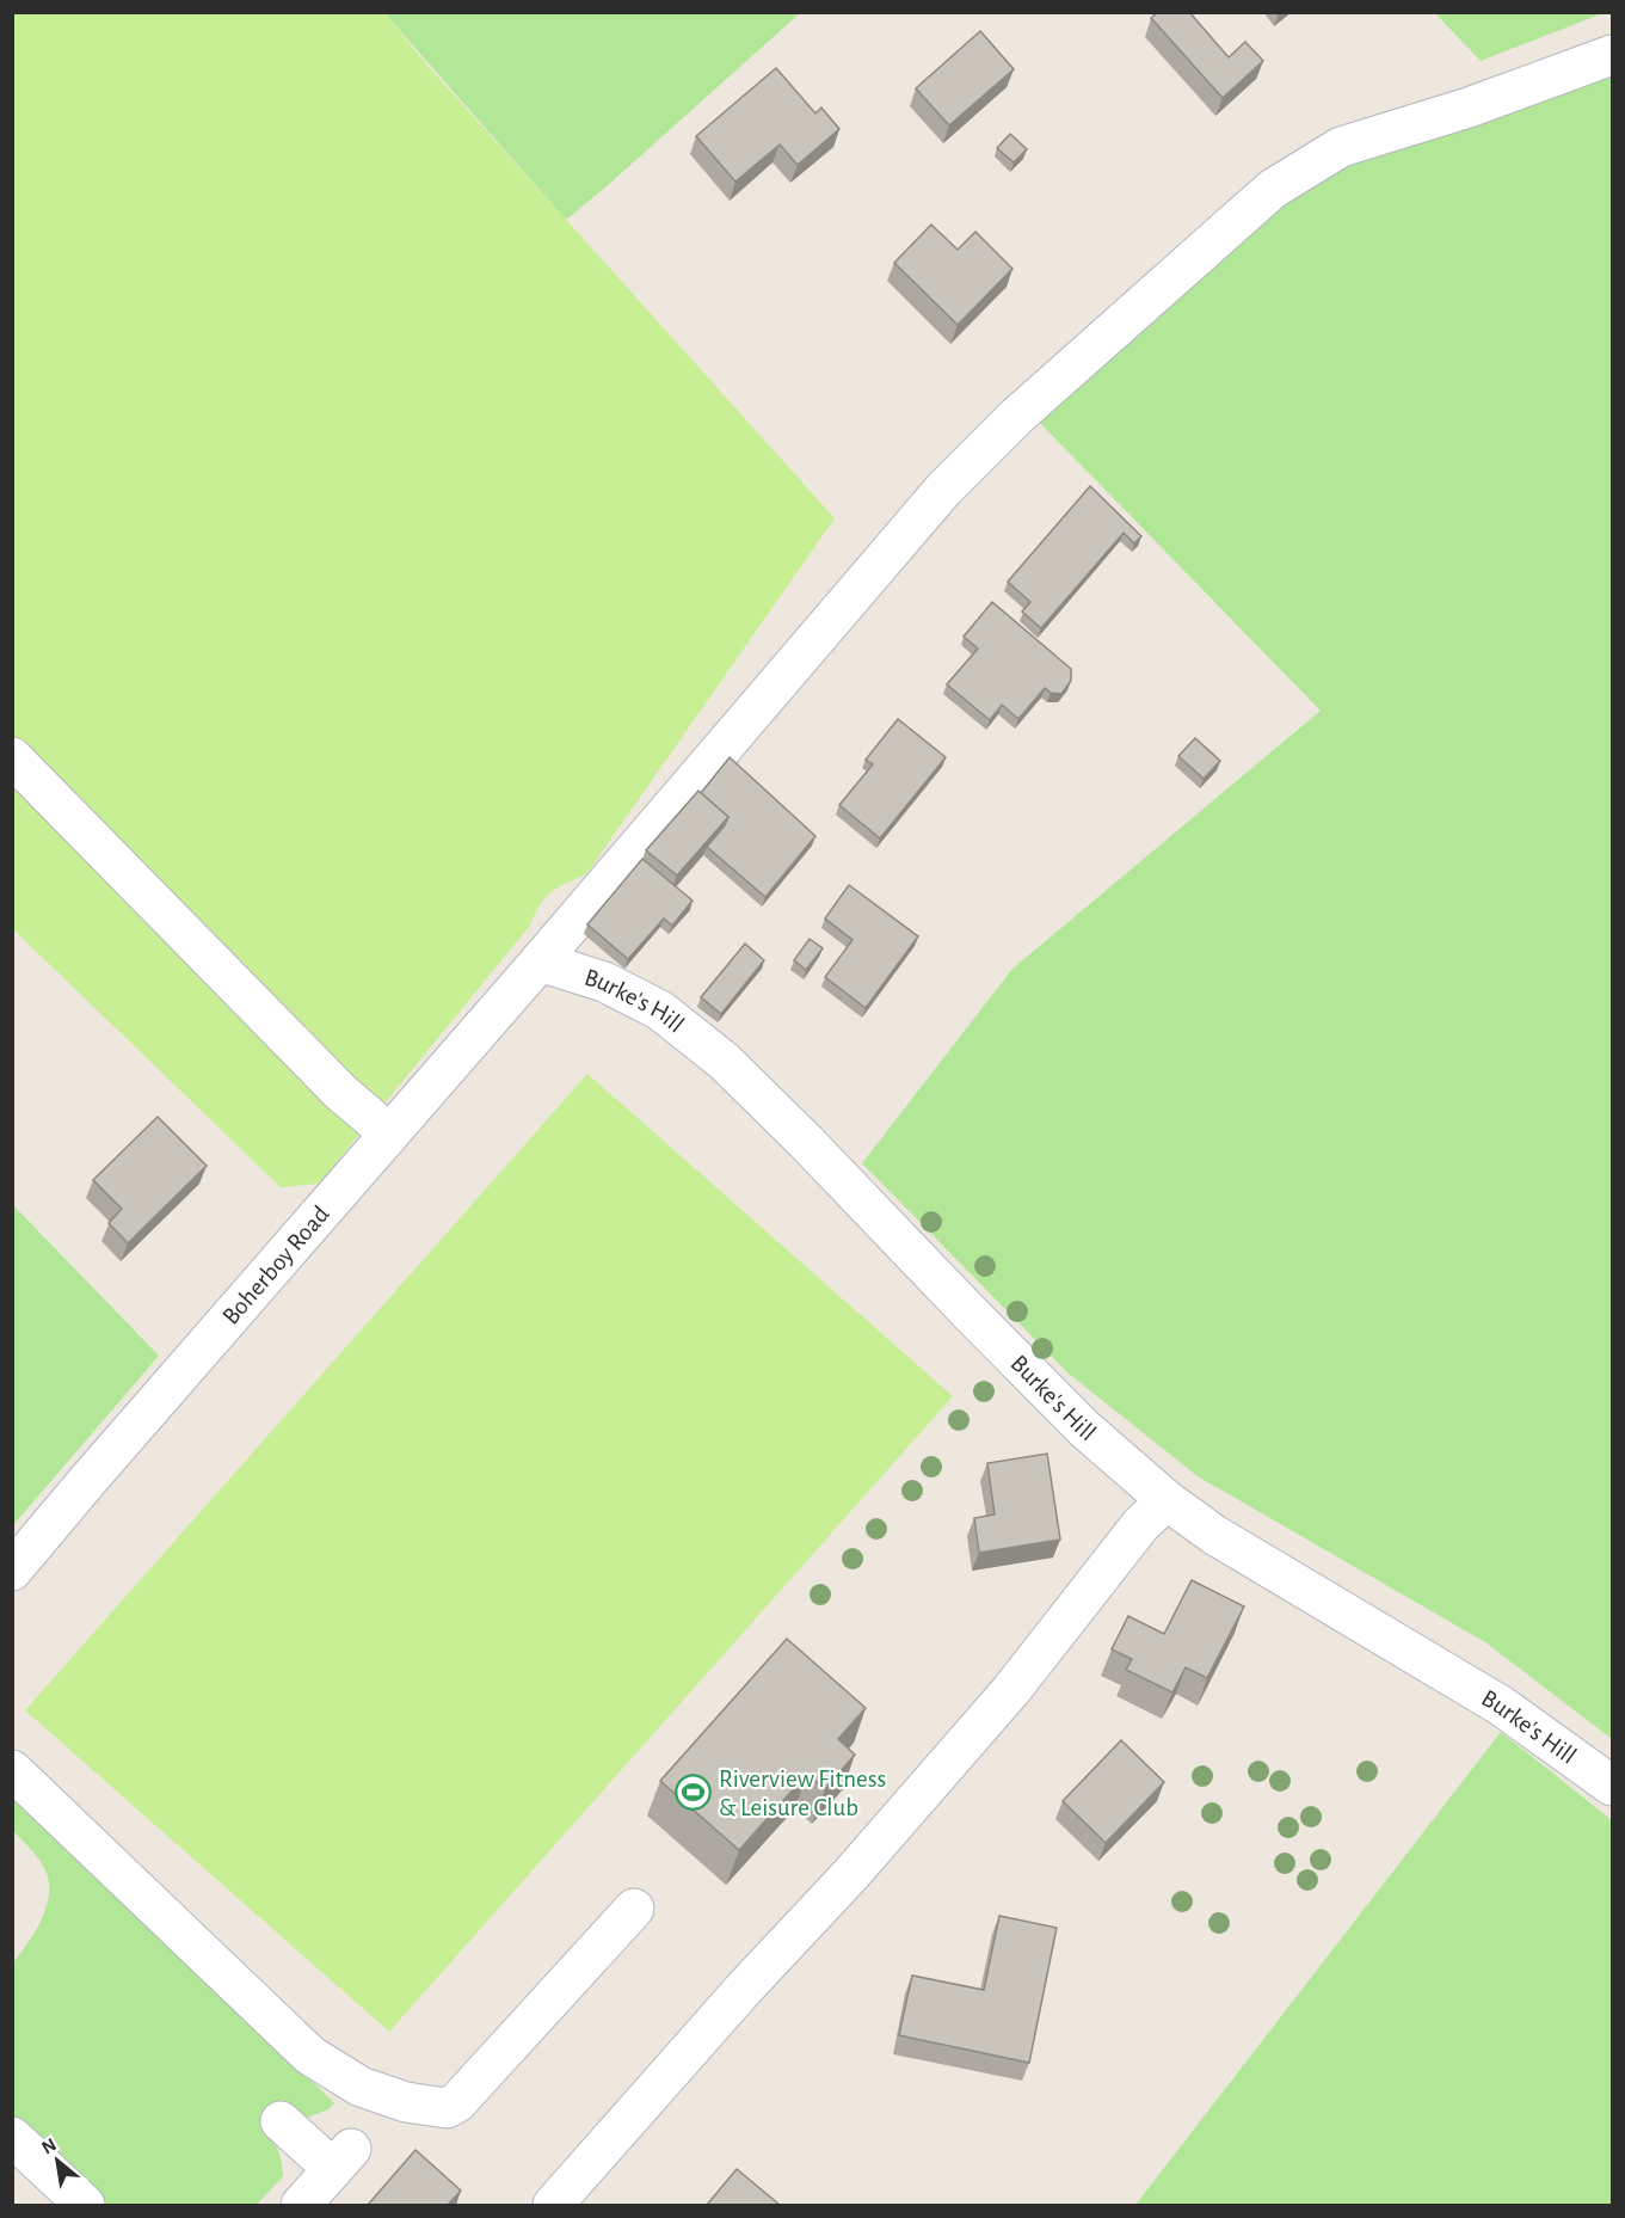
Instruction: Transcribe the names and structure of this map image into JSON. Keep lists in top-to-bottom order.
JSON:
{
  "streets": {
    "street": ["Burke's Hill", "Boherboy Road"]
  },
  "crossings": [
    ["Burke's Hill", "Boherboy Road"]
  ],
  "places": {
    "sports": ["Riverview Fitness & Leisure Club"]
  },
  "north": "top left"
}
